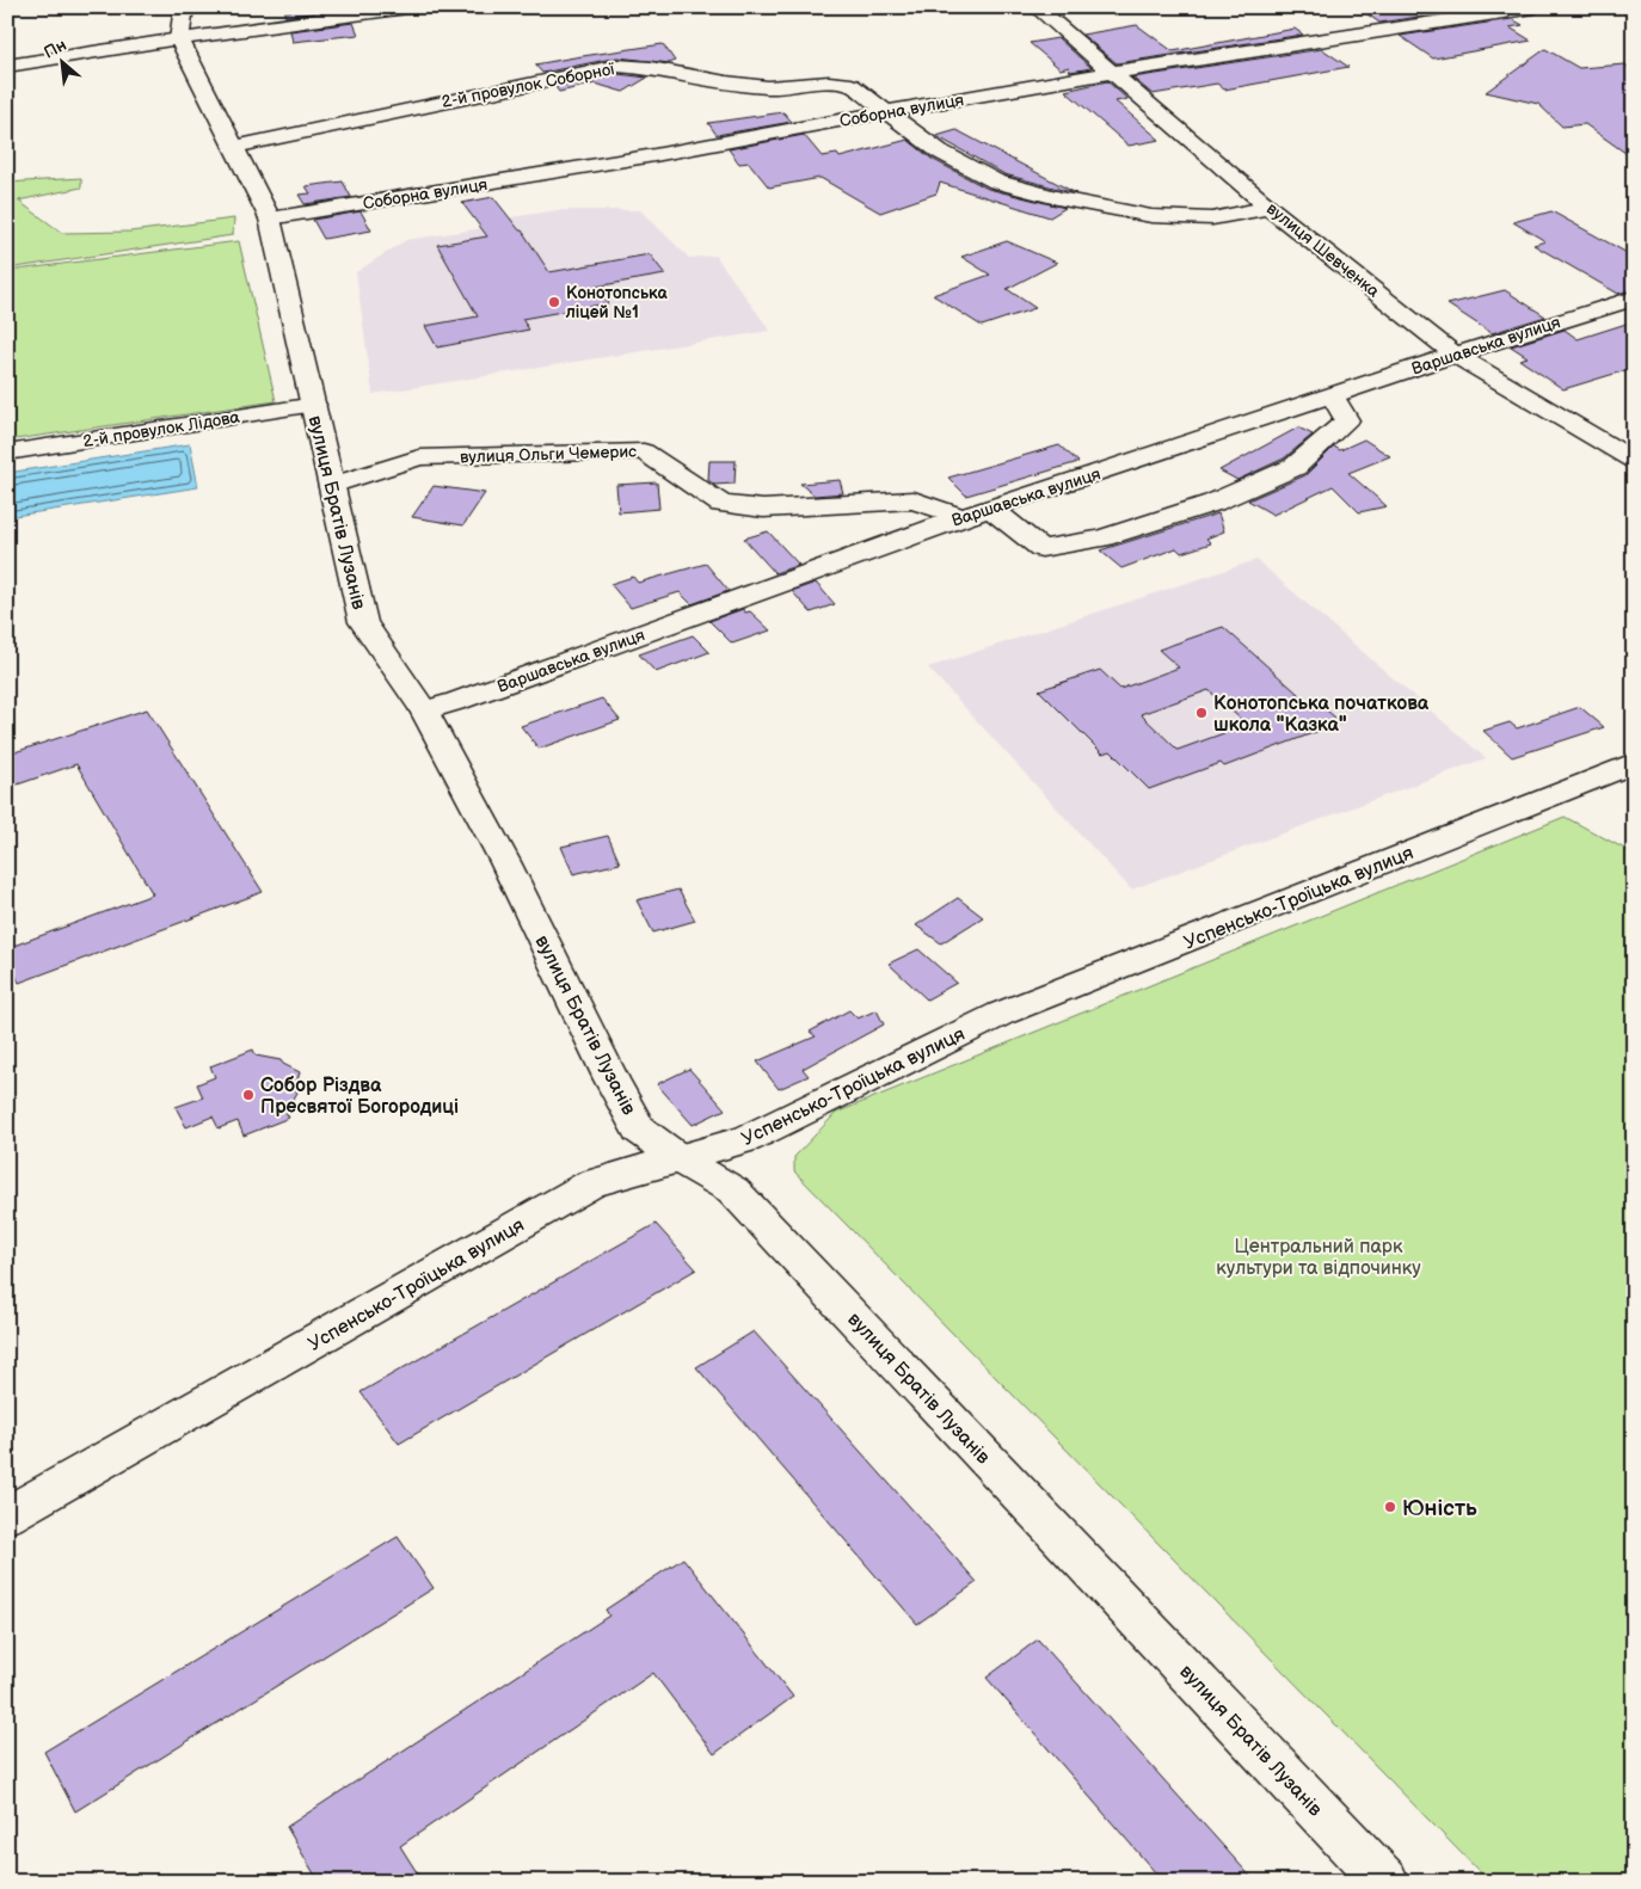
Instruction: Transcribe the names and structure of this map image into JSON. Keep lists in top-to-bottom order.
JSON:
{
  "streets": {
    "street": [
      "2-й провулок Соборної",
      "Соборна вулиця",
      "вулиця Шевченка",
      "Варшавська вулиця",
      "2-й провулок Лідова",
      "вулиця Ольги Чемерис",
      "вулиця Братів Лузанів",
      "Успенсько-Троїцька вулиця"
    ]
  },
  "crossings": [
    ["2-й провулок Соборної", "Соборна вулиця"],
    ["2-й провулок Соборної", "вулиця Шевченка"],
    ["2-й провулок Соборної", "вулиця Братів Лузанів"],
    ["Соборна вулиця", "вулиця Шевченка"],
    ["Соборна вулиця", "вулиця Братів Лузанів"],
    ["вулиця Шевченка", "Варшавська вулиця"],
    ["Варшавська вулиця", "вулиця Ольги Чемерис"],
    ["Варшавська вулиця", "вулиця Братів Лузанів"],
    ["2-й провулок Лідова", "вулиця Братів Лузанів"],
    ["вулиця Ольги Чемерис", "вулиця Братів Лузанів"],
    ["вулиця Братів Лузанів", "Успенсько-Троїцька вулиця"]
  ],
  "parks": ["Центральний парк культури та відпочинку"],
  "places": [
    "Конотопська ліцей №1",
    "Конотопська початкова школа \"Казка\"",
    "Собор Різдва Пресвятої Богородиці",
    "Юність"
  ],
  "north": "top left"
}
